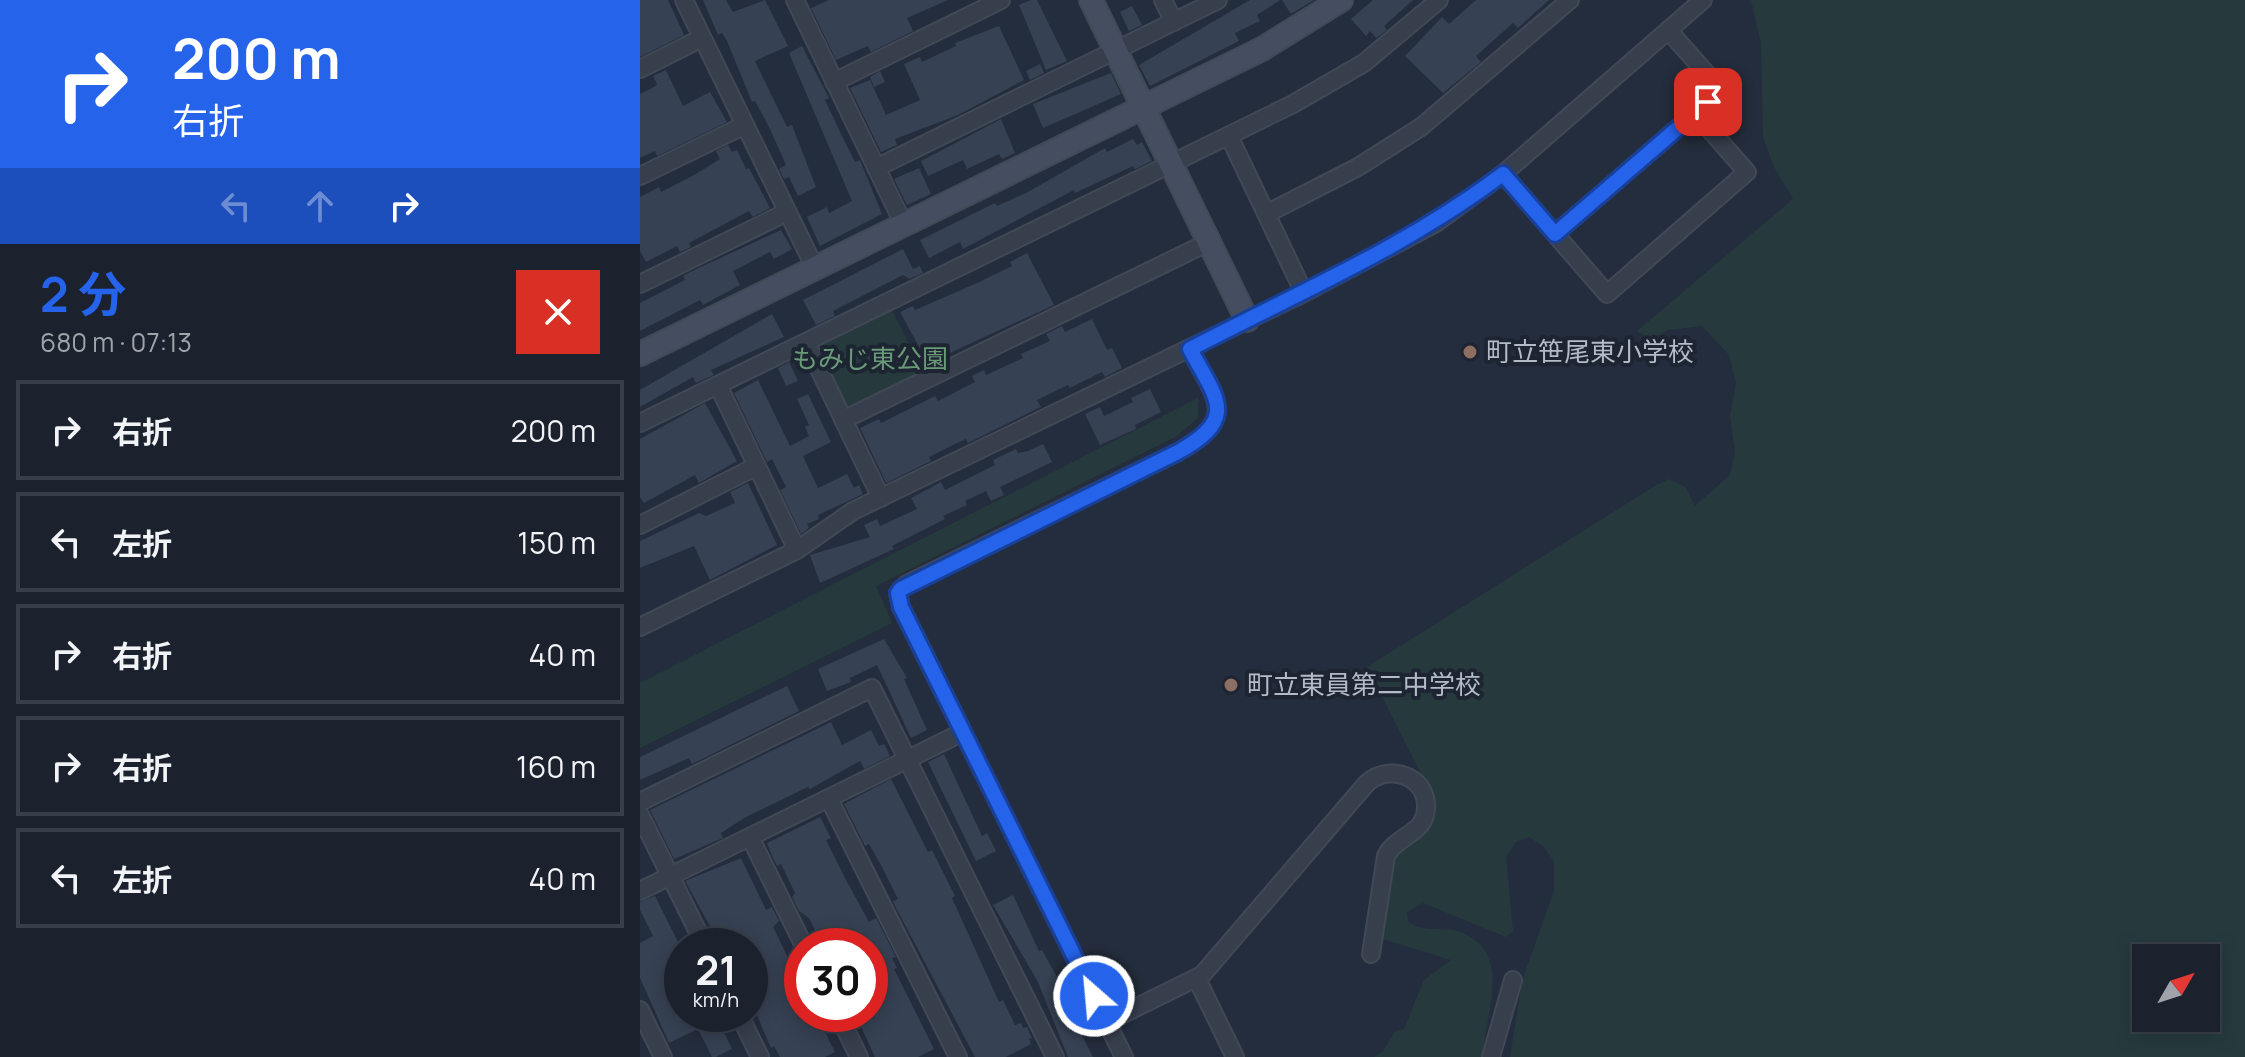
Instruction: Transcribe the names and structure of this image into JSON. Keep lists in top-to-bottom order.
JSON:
{
  "parks": ["もみじ東公園"],
  "places": ["町立笹尾東小学校", "町立東員第二中学校"],
  "north": "top right",
  "page": {
    "turn": ["200 m", "右折"],
    "heading": ["2 分", "680 m · 07:13"],
    "list": [
      {
        "name": "右折",
        "value": "200 m"
      },
      {
        "name": "左折",
        "value": "150 m"
      },
      {
        "name": "右折",
        "value": "40 m"
      },
      {
        "name": "右折",
        "value": "160 m"
      },
      {
        "name": "左折",
        "value": "40 m"
      }
    ],
    "speed": "21 km/h",
    "limit": "30"
  }
}
